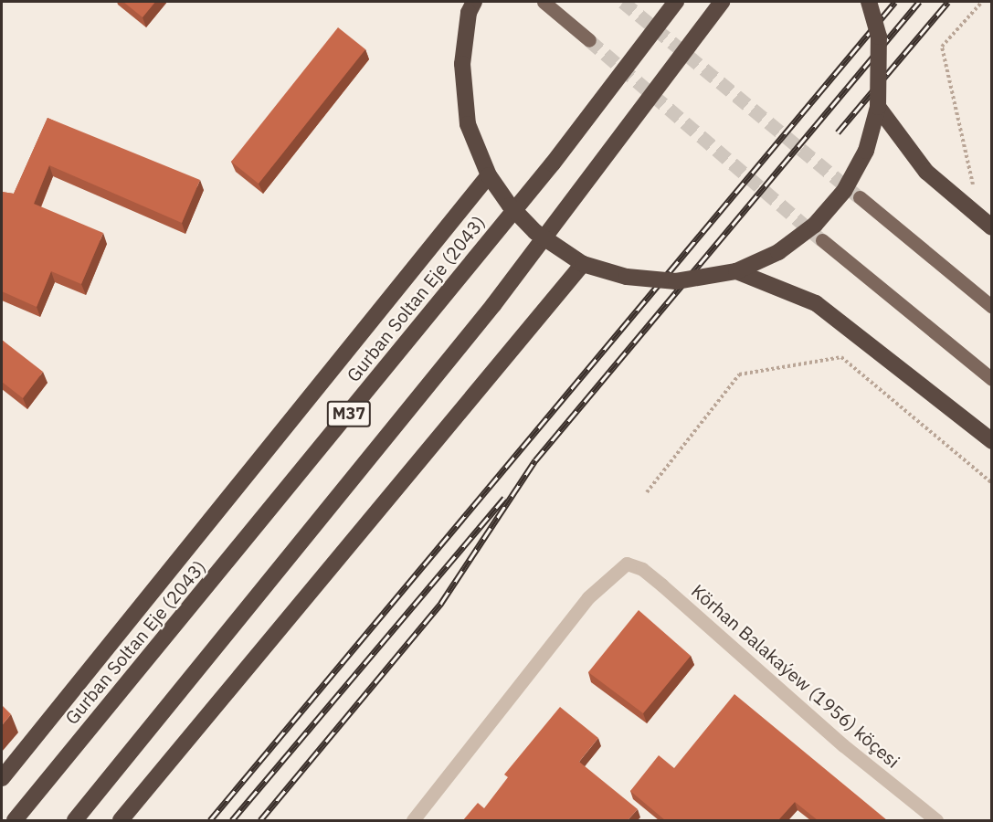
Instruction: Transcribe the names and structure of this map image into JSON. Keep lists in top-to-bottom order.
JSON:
{
  "streets": {
    "highway": ["Gurban Soltan Eje (2043)", "M37"],
    "street": ["Körhan Balakaýew (1956) köçesi"]
  }
}
